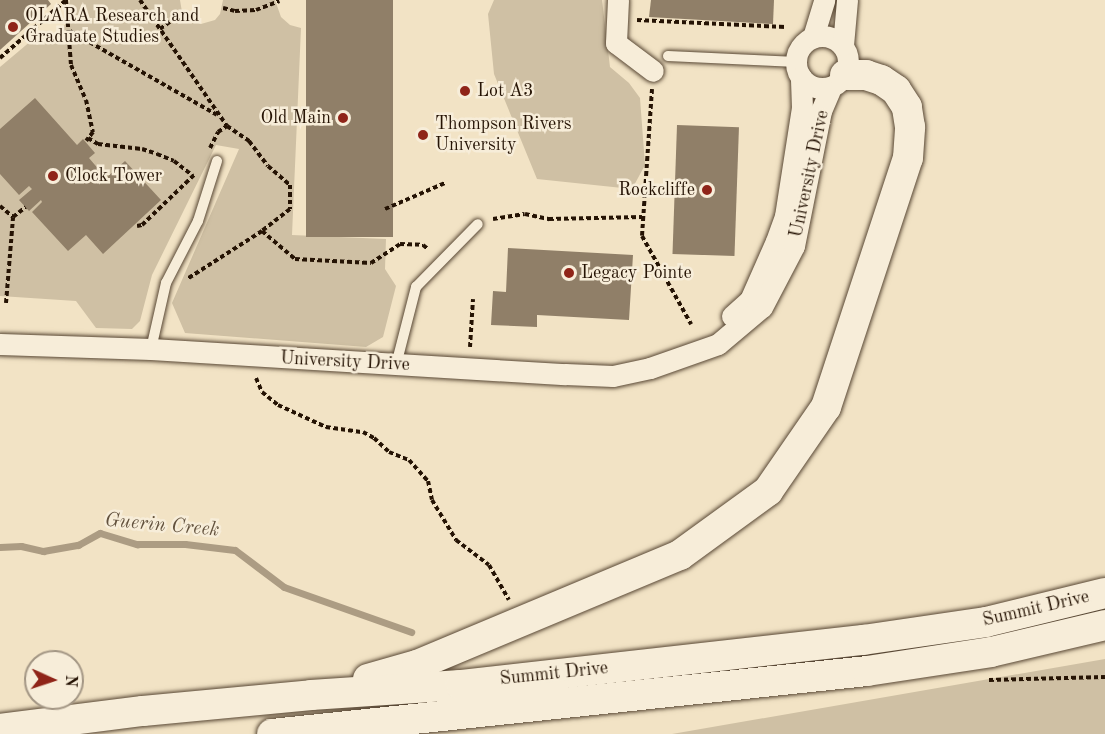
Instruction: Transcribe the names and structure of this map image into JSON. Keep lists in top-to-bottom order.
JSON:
{
  "streets": {
    "main road": ["Summit Drive"],
    "street": ["University Drive"]
  },
  "water": ["Guerin Creek"],
  "places": [
    "OLARA Research and Graduate Studies",
    "Lot A3",
    "Old Main",
    "Thompson Rivers University",
    "Clock Tower",
    "Rockcliffe",
    "Legacy Pointe"
  ],
  "north": "right"
}
